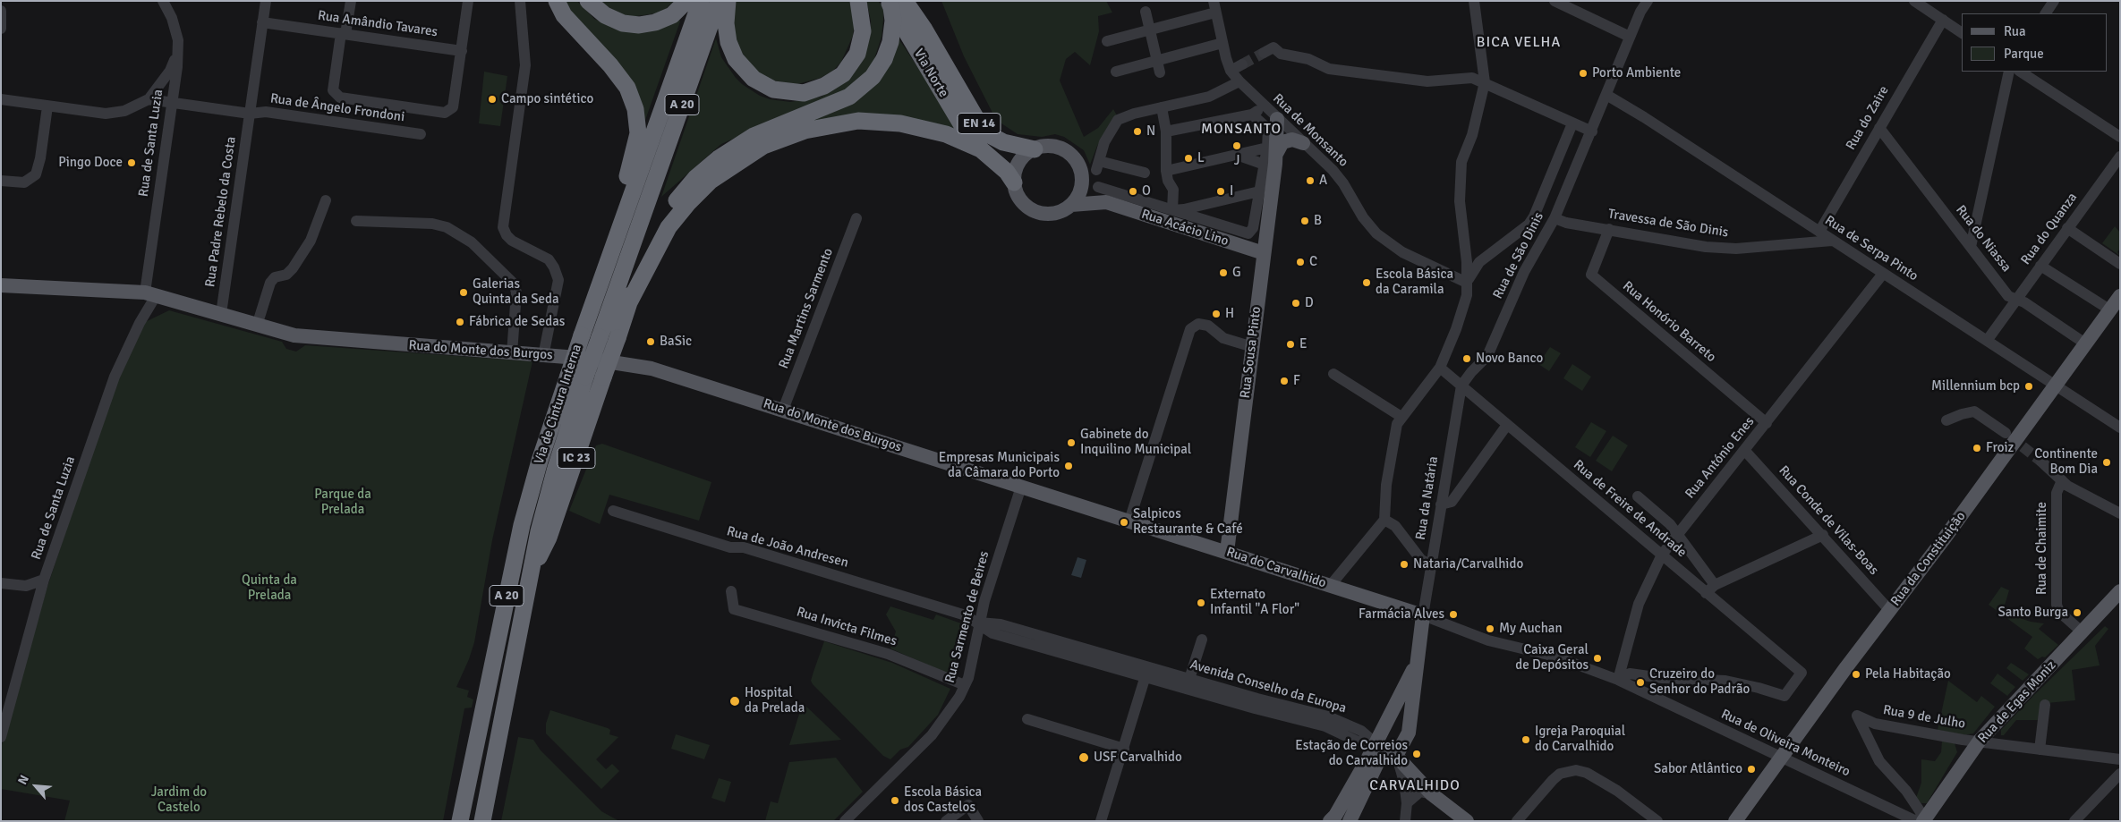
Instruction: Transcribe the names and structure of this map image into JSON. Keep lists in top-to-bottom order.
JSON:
{
  "streets": {
    "highway": [
      "Via Norte",
      "A 20",
      "EN 14",
      "Via de Cintura Interna",
      "IC 23"
    ],
    "main road": [
      "Rua Acácio Lino",
      "Rua do Monte dos Burgos",
      "Rua Sousa Pinto",
      "Rua da Constituição",
      "Rua do Carvalhido",
      "Rua de Egas Moniz"
    ],
    "street": [
      "Rua Amândio Tavares",
      "Rua de Ângelo Frondoni",
      "Rua do Zaire",
      "Rua de Monsanto",
      "Rua de Santa Luzia",
      "Rua Padre Rebelo da Costa",
      "Travessa de São Dinis",
      "Rua do Quanza",
      "Rua do Niassa",
      "Rua de Serpa Pinto",
      "Rua de São Dinis",
      "Rua Martins Sarmento",
      "Rua Honório Barreto",
      "Rua António Enes",
      "Rua da Natária",
      "Rua de Freire de Andrade",
      "Rua Conde de Vilas-Boas",
      "Rua de João Andresen",
      "Rua de Chaimite",
      "Rua Sarmento de Beires",
      "Rua Invicta Filmes",
      "Avenida Conselho da Europa",
      "Rua 9 de Julho",
      "Rua de Oliveira Monteiro"
    ]
  },
  "crossings": [
    ["Rua Amândio Tavares", "Rua Padre Rebelo da Costa"],
    ["Via Norte", "Rua Acácio Lino"],
    ["Rua de Ângelo Frondoni", "Rua de Santa Luzia"],
    ["Rua de Ângelo Frondoni", "Rua Padre Rebelo da Costa"],
    ["Rua do Zaire", "Rua do Niassa"],
    ["Rua do Zaire", "Rua de Serpa Pinto"],
    ["Rua de Monsanto", "Rua de São Dinis"],
    ["Rua de Monsanto", "Rua Sousa Pinto"],
    ["Rua de Santa Luzia", "Rua do Monte dos Burgos"],
    ["Rua Padre Rebelo da Costa", "Rua do Monte dos Burgos"],
    ["Travessa de São Dinis", "Rua de Serpa Pinto"],
    ["Travessa de São Dinis", "Rua de São Dinis"],
    ["Travessa de São Dinis", "Rua Honório Barreto"],
    ["Rua Acácio Lino", "Rua Sousa Pinto"],
    ["Rua do Quanza", "Rua do Niassa"],
    ["Rua do Quanza", "Rua de Serpa Pinto"],
    ["Rua do Niassa", "Rua da Constituição"],
    ["Rua de Serpa Pinto", "Rua de São Dinis"],
    ["Rua de Serpa Pinto", "Rua António Enes"],
    ["Rua de Serpa Pinto", "Rua da Constituição"],
    ["Rua de São Dinis", "Rua da Natária"],
    ["Rua de São Dinis", "Rua de Freire de Andrade"],
    ["Rua Martins Sarmento", "Rua do Monte dos Burgos"],
    ["Rua Honório Barreto", "Rua António Enes"],
    ["Rua do Monte dos Burgos", "Rua do Carvalhido"],
    ["Rua do Monte dos Burgos", "Rua Sarmento de Beires"],
    ["Rua Sousa Pinto", "Rua do Carvalhido"],
    ["Via de Cintura Interna", "IC 23"],
    ["Rua António Enes", "Rua de Freire de Andrade"],
    ["Rua António Enes", "Rua Conde de Vilas-Boas"],
    ["Rua António Enes", "Rua de Oliveira Monteiro"],
    ["Rua da Natária", "Rua de Freire de Andrade"],
    ["Rua da Natária", "Rua do Carvalhido"],
    ["Rua da Natária", "Rua de Oliveira Monteiro"],
    ["Rua de Freire de Andrade", "Rua de Oliveira Monteiro"],
    ["Rua Conde de Vilas-Boas", "Rua da Constituição"],
    ["Rua de João Andresen", "Rua Sarmento de Beires"],
    ["Rua de João Andresen", "Avenida Conselho da Europa"],
    ["Rua de Chaimite", "Rua de Egas Moniz"],
    ["Rua da Constituição", "Rua de Oliveira Monteiro"],
    ["Rua do Carvalhido", "Rua de Oliveira Monteiro"],
    ["Rua Sarmento de Beires", "Rua Invicta Filmes"],
    ["Rua Sarmento de Beires", "Avenida Conselho da Europa"],
    ["Rua de Egas Moniz", "Rua 9 de Julho"]
  ],
  "districts": ["BICA VELHA", "MONSANTO", "CARVALHIDO"],
  "parks": ["Parque da Prelada", "Quinta da Prelada", "Jardim do Castelo"],
  "places": [
    "Porto Ambiente",
    "Campo sintético",
    "N",
    "J",
    "L",
    "Pingo Doce",
    "A",
    "O",
    "I",
    "B",
    "C",
    "G",
    "Escola Básica da Caramila",
    "Galerias Quinta da Seda",
    "D",
    "H",
    "Fábrica de Sedas",
    "BaSic",
    "E",
    "Novo Banco",
    "F",
    "Millennium bcp",
    "Gabinete do Inquilino Municipal",
    "Froiz",
    "Continente Bom Dia",
    "Empresas Municipais da Câmara do Porto",
    "Salpicos Restaurante & Café",
    "Nataria/Carvalhido",
    "Externato Infantil \"A Flor\"",
    "Santo Burga",
    "Farmácia Alves",
    "My Auchan",
    "Caixa Geral de Depósitos",
    "Pela Habitação",
    "Cruzeiro do Senhor do Padrão",
    "Hospital da Prelada",
    "Igreja Paroquial do Carvalhido",
    "Estação de Correios do Carvalhido",
    "USF Carvalhido",
    "Sabor Atlântico",
    "Escola Básica dos Castelos"
  ],
  "legend": ["Rua", "Parque"],
  "north": "top left"
}
